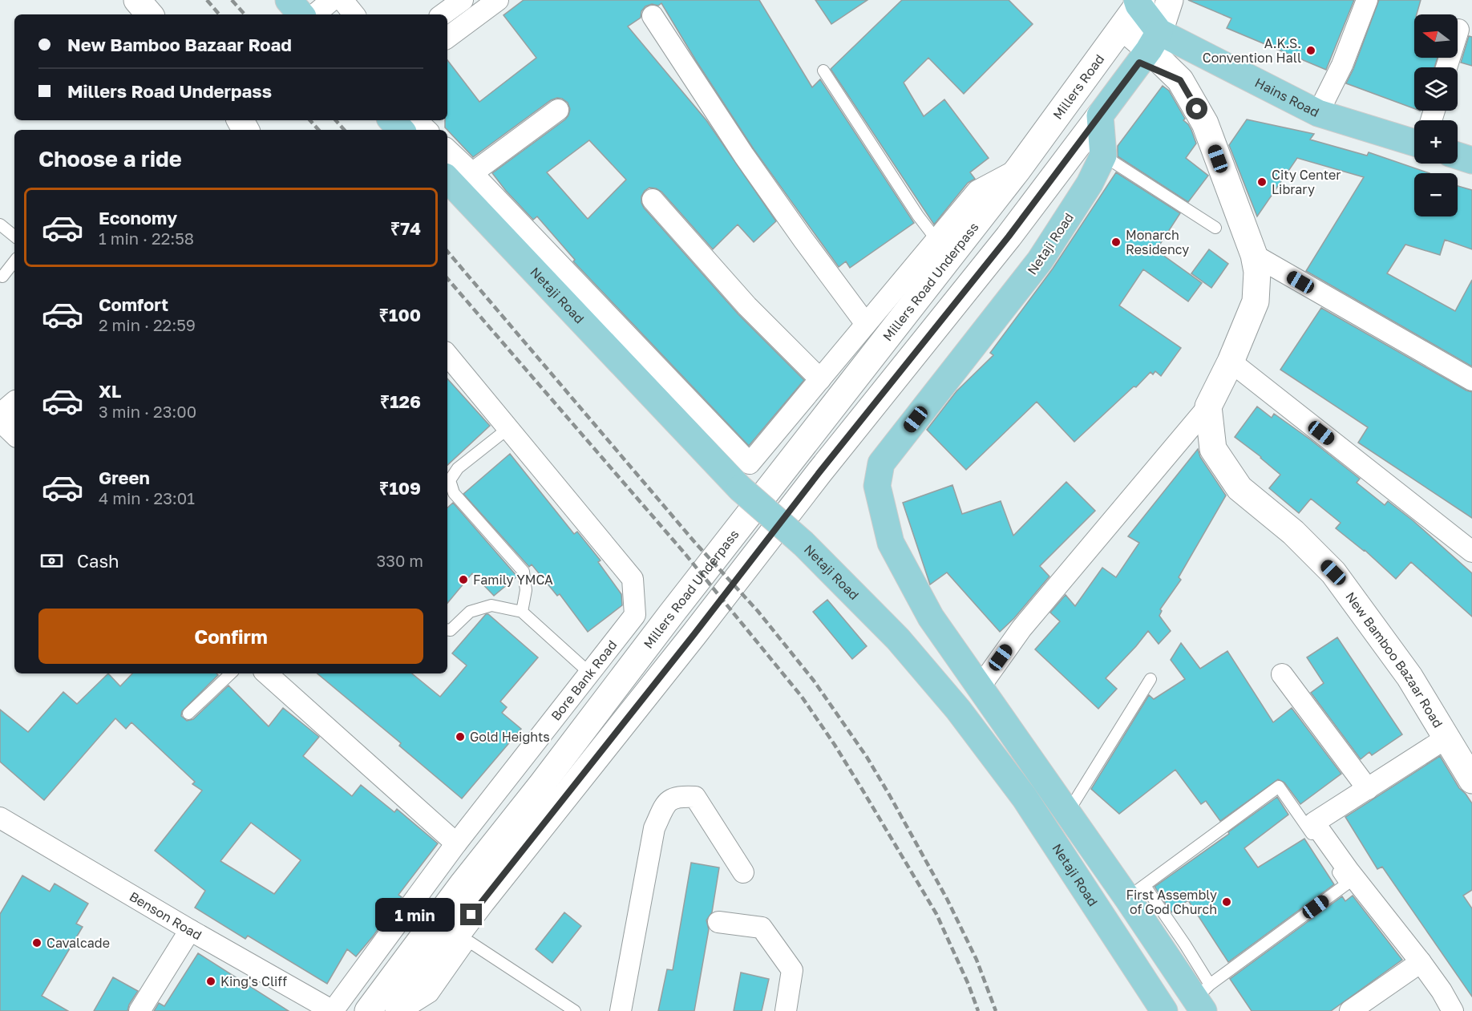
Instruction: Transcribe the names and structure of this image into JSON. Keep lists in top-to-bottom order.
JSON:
{
  "streets": {
    "main road": [
      "Millers Road",
      "Hains Road",
      "Netaji Road",
      "Millers Road Underpass",
      "New Bamboo Bazaar Road"
    ],
    "street": ["Bore Bank Road", "Benson Road"]
  },
  "crossings": [
    ["Millers Road", "Millers Road Underpass"],
    ["Bore Bank Road", "Benson Road"]
  ],
  "places": [
    "A.K.S. Convention Hall",
    "City Center Library",
    "Monarch Residency",
    "Family YMCA",
    "Gold Heights",
    "First Assembly of God Church",
    "Cavalcade",
    "King's Cliff"
  ],
  "north": "left",
  "page": {
    "map_buttons": ["+", "−"],
    "banner": ["New Bamboo Bazaar Road", "Millers Road Underpass"],
    "heading": "Choose a ride",
    "list": [
      {
        "name": "Economy",
        "note": "1 min · 22:58",
        "value": "₹74"
      },
      {
        "name": "Comfort",
        "note": "2 min · 22:59",
        "value": "₹100"
      },
      {
        "name": "XL",
        "note": "3 min · 23:00",
        "value": "₹126"
      },
      {
        "name": "Green",
        "note": "4 min · 23:01",
        "value": "₹109"
      }
    ],
    "pay": ["Cash", "330 m"],
    "buttons": "Confirm",
    "bubble": "1 min"
  }
}
